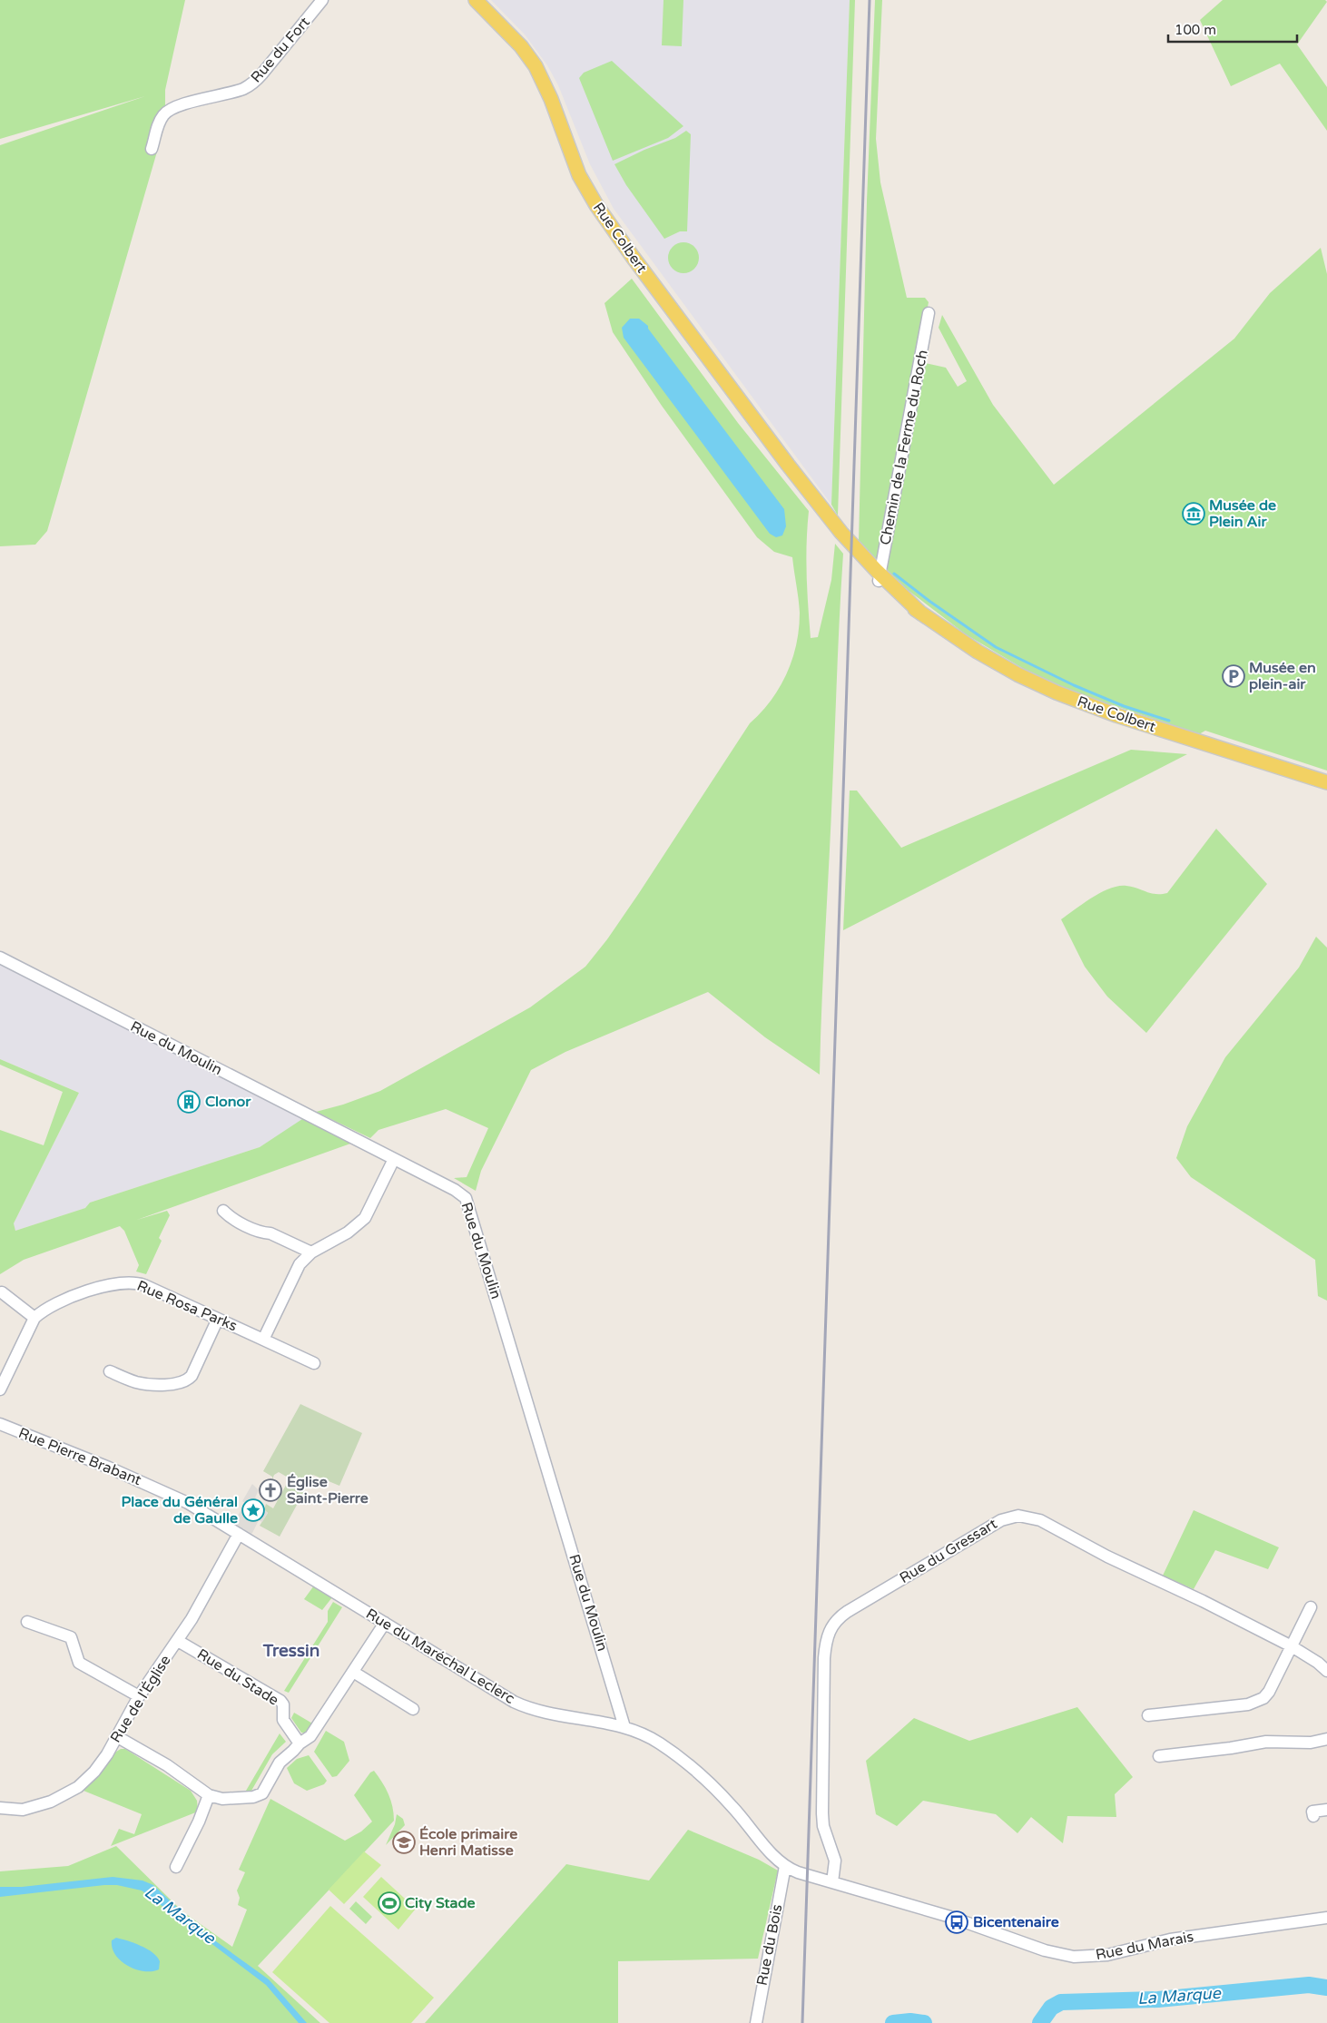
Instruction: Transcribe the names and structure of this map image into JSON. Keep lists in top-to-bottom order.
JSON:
{
  "streets": {
    "main road": ["Rue Colbert"],
    "street": [
      "Rue du Fort",
      "Chemin de la Ferme du Roch",
      "Rue du Moulin",
      "Rue Rosa Parks",
      "Rue Pierre Brabant",
      "Rue du Gressart",
      "Rue du Maréchal Leclerc",
      "Rue du Stade",
      "Rue de l'Église",
      "Rue du Bois",
      "Rue du Marais"
    ]
  },
  "crossings": [
    ["Rue Colbert", "Chemin de la Ferme du Roch"],
    ["Rue du Moulin", "Rue du Maréchal Leclerc"],
    ["Rue Pierre Brabant", "Rue du Maréchal Leclerc"],
    ["Rue Pierre Brabant", "Rue de l'Église"],
    ["Rue du Gressart", "Rue du Marais"],
    ["Rue du Maréchal Leclerc", "Rue de l'Église"],
    ["Rue du Maréchal Leclerc", "Rue du Bois"],
    ["Rue du Maréchal Leclerc", "Rue du Marais"],
    ["Rue du Stade", "Rue de l'Église"],
    ["Rue du Bois", "Rue du Marais"]
  ],
  "districts": ["Tressin"],
  "water": ["La Marque"],
  "places": {
    "museum": ["Musée de Plein Air"],
    "parking": ["Musée en plein-air"],
    "building": ["Clonor"],
    "church": ["Église Saint-Pierre"],
    "place": ["Place du Général de Gaulle"],
    "school or university": ["École primaire Henri Matisse"],
    "sports": ["City Stade"],
    "bus stop": ["Bicentenaire"]
  },
  "scale_bar": "100 m"
}
